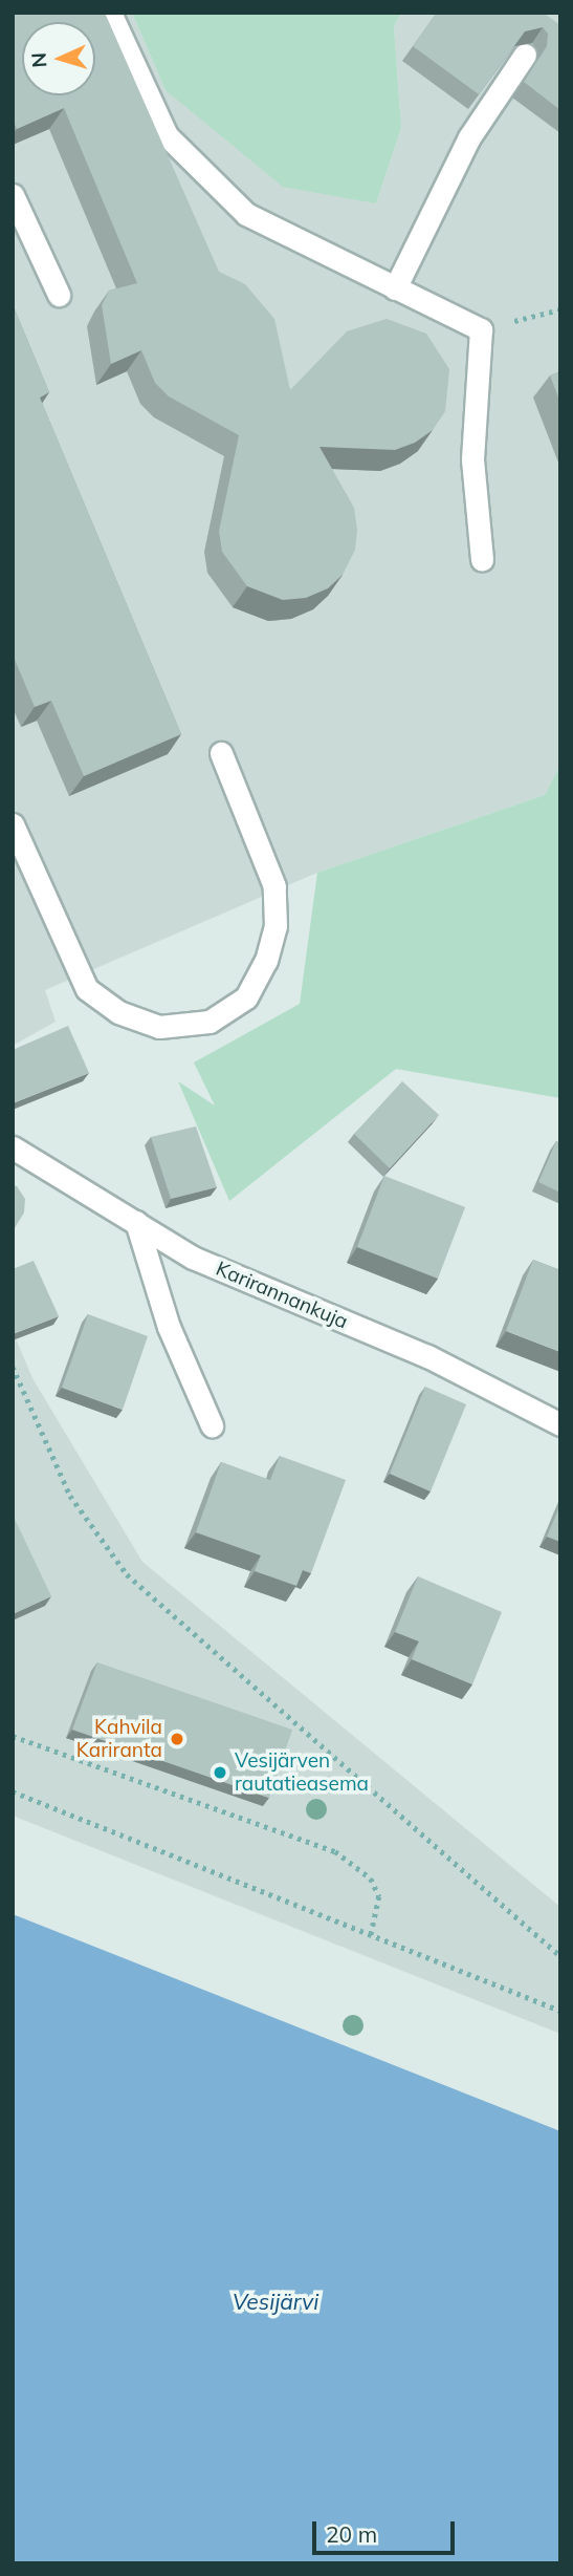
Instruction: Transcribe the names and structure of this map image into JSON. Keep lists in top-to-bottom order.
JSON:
{
  "streets": {
    "street": ["Karirannankuja"]
  },
  "water": ["Vesijärvi"],
  "places": ["Kahvila Kariranta", "Vesijärven rautatieasema"],
  "scale_bar": "20 m",
  "north": "left"
}
